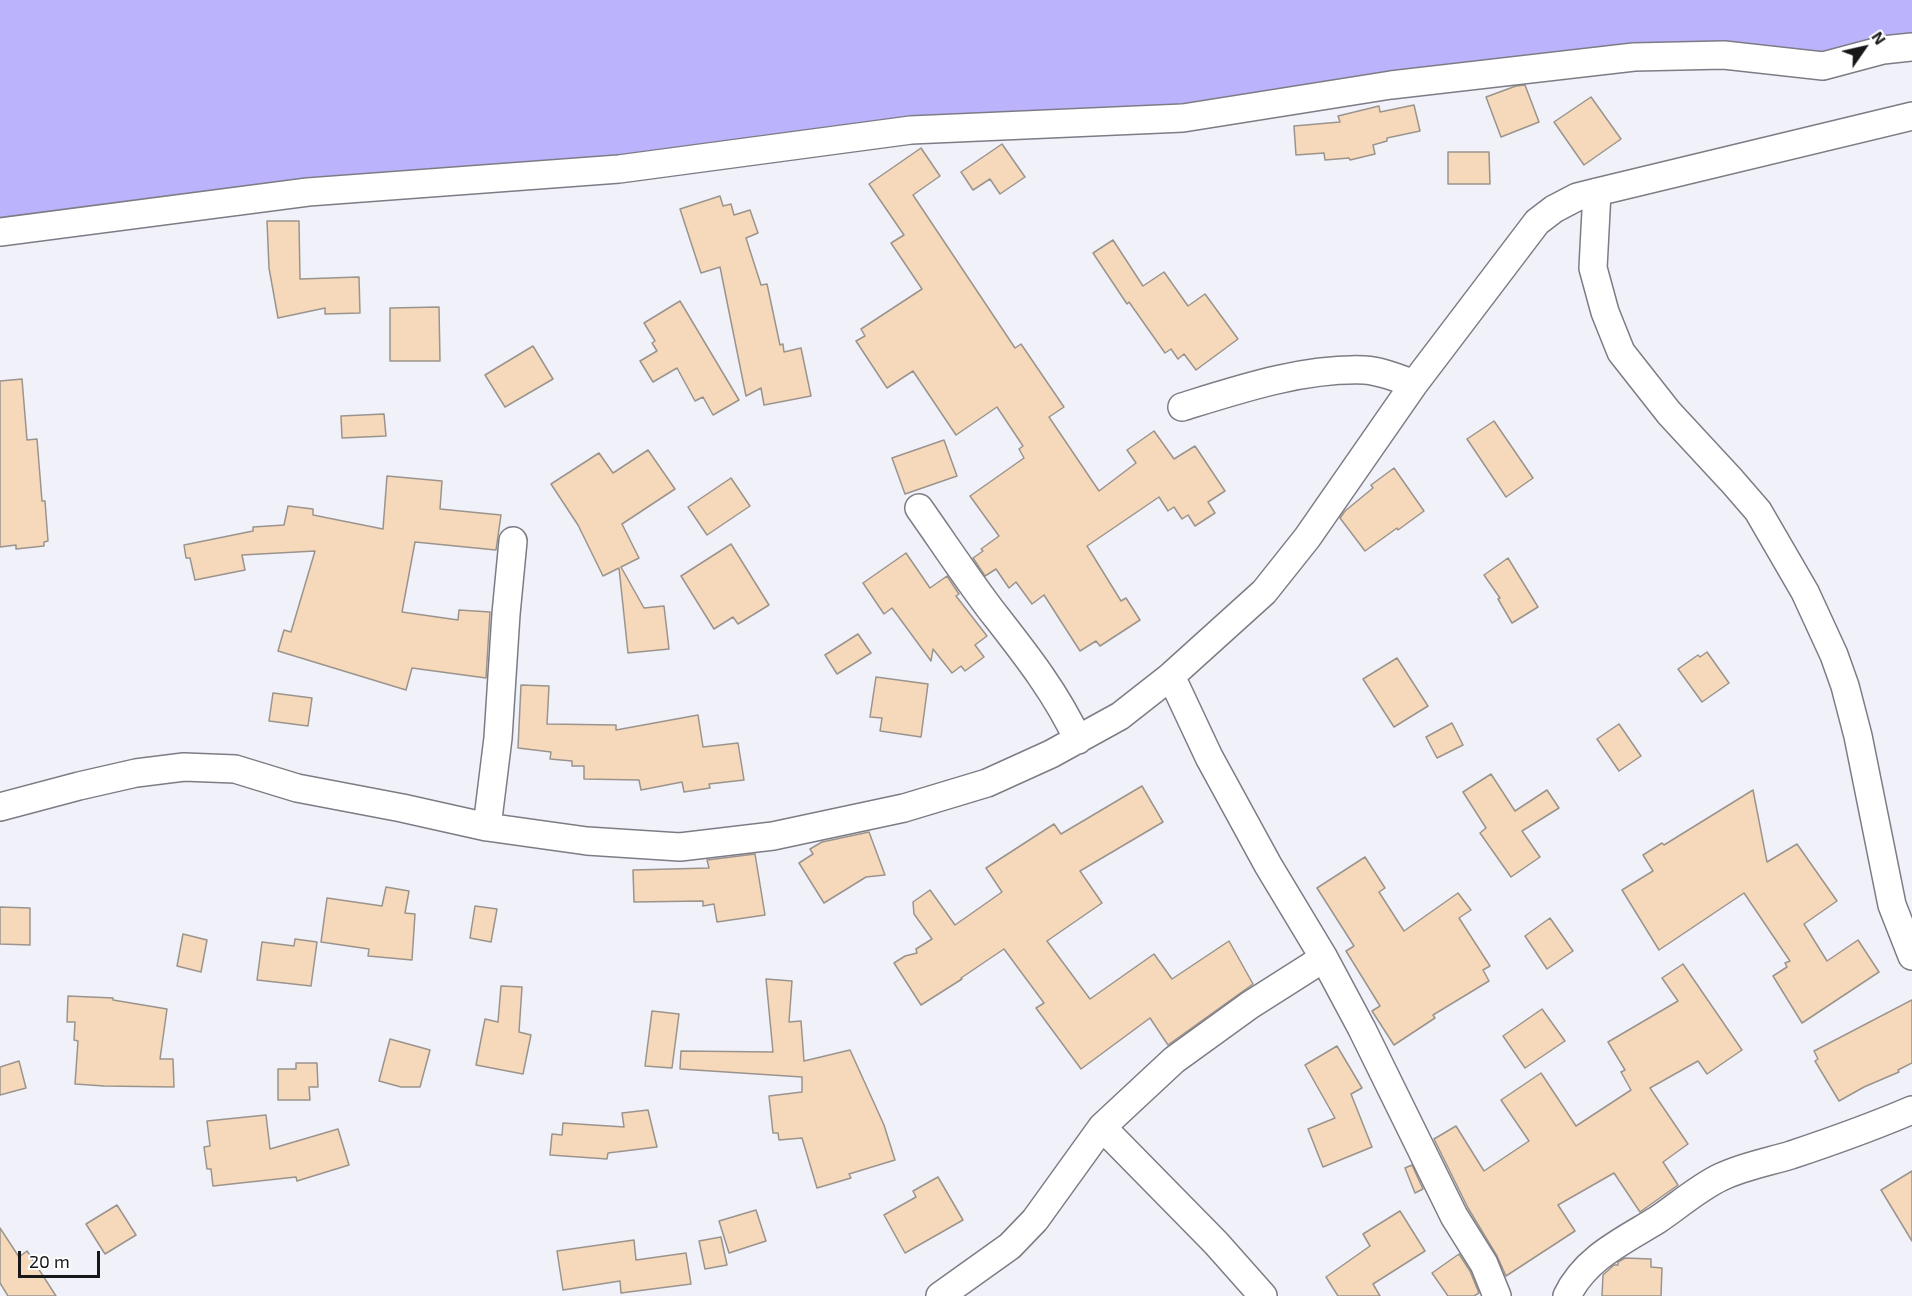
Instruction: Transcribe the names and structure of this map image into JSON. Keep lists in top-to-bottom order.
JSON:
{
  "scale_bar": "20 m",
  "north": "top right"
}
